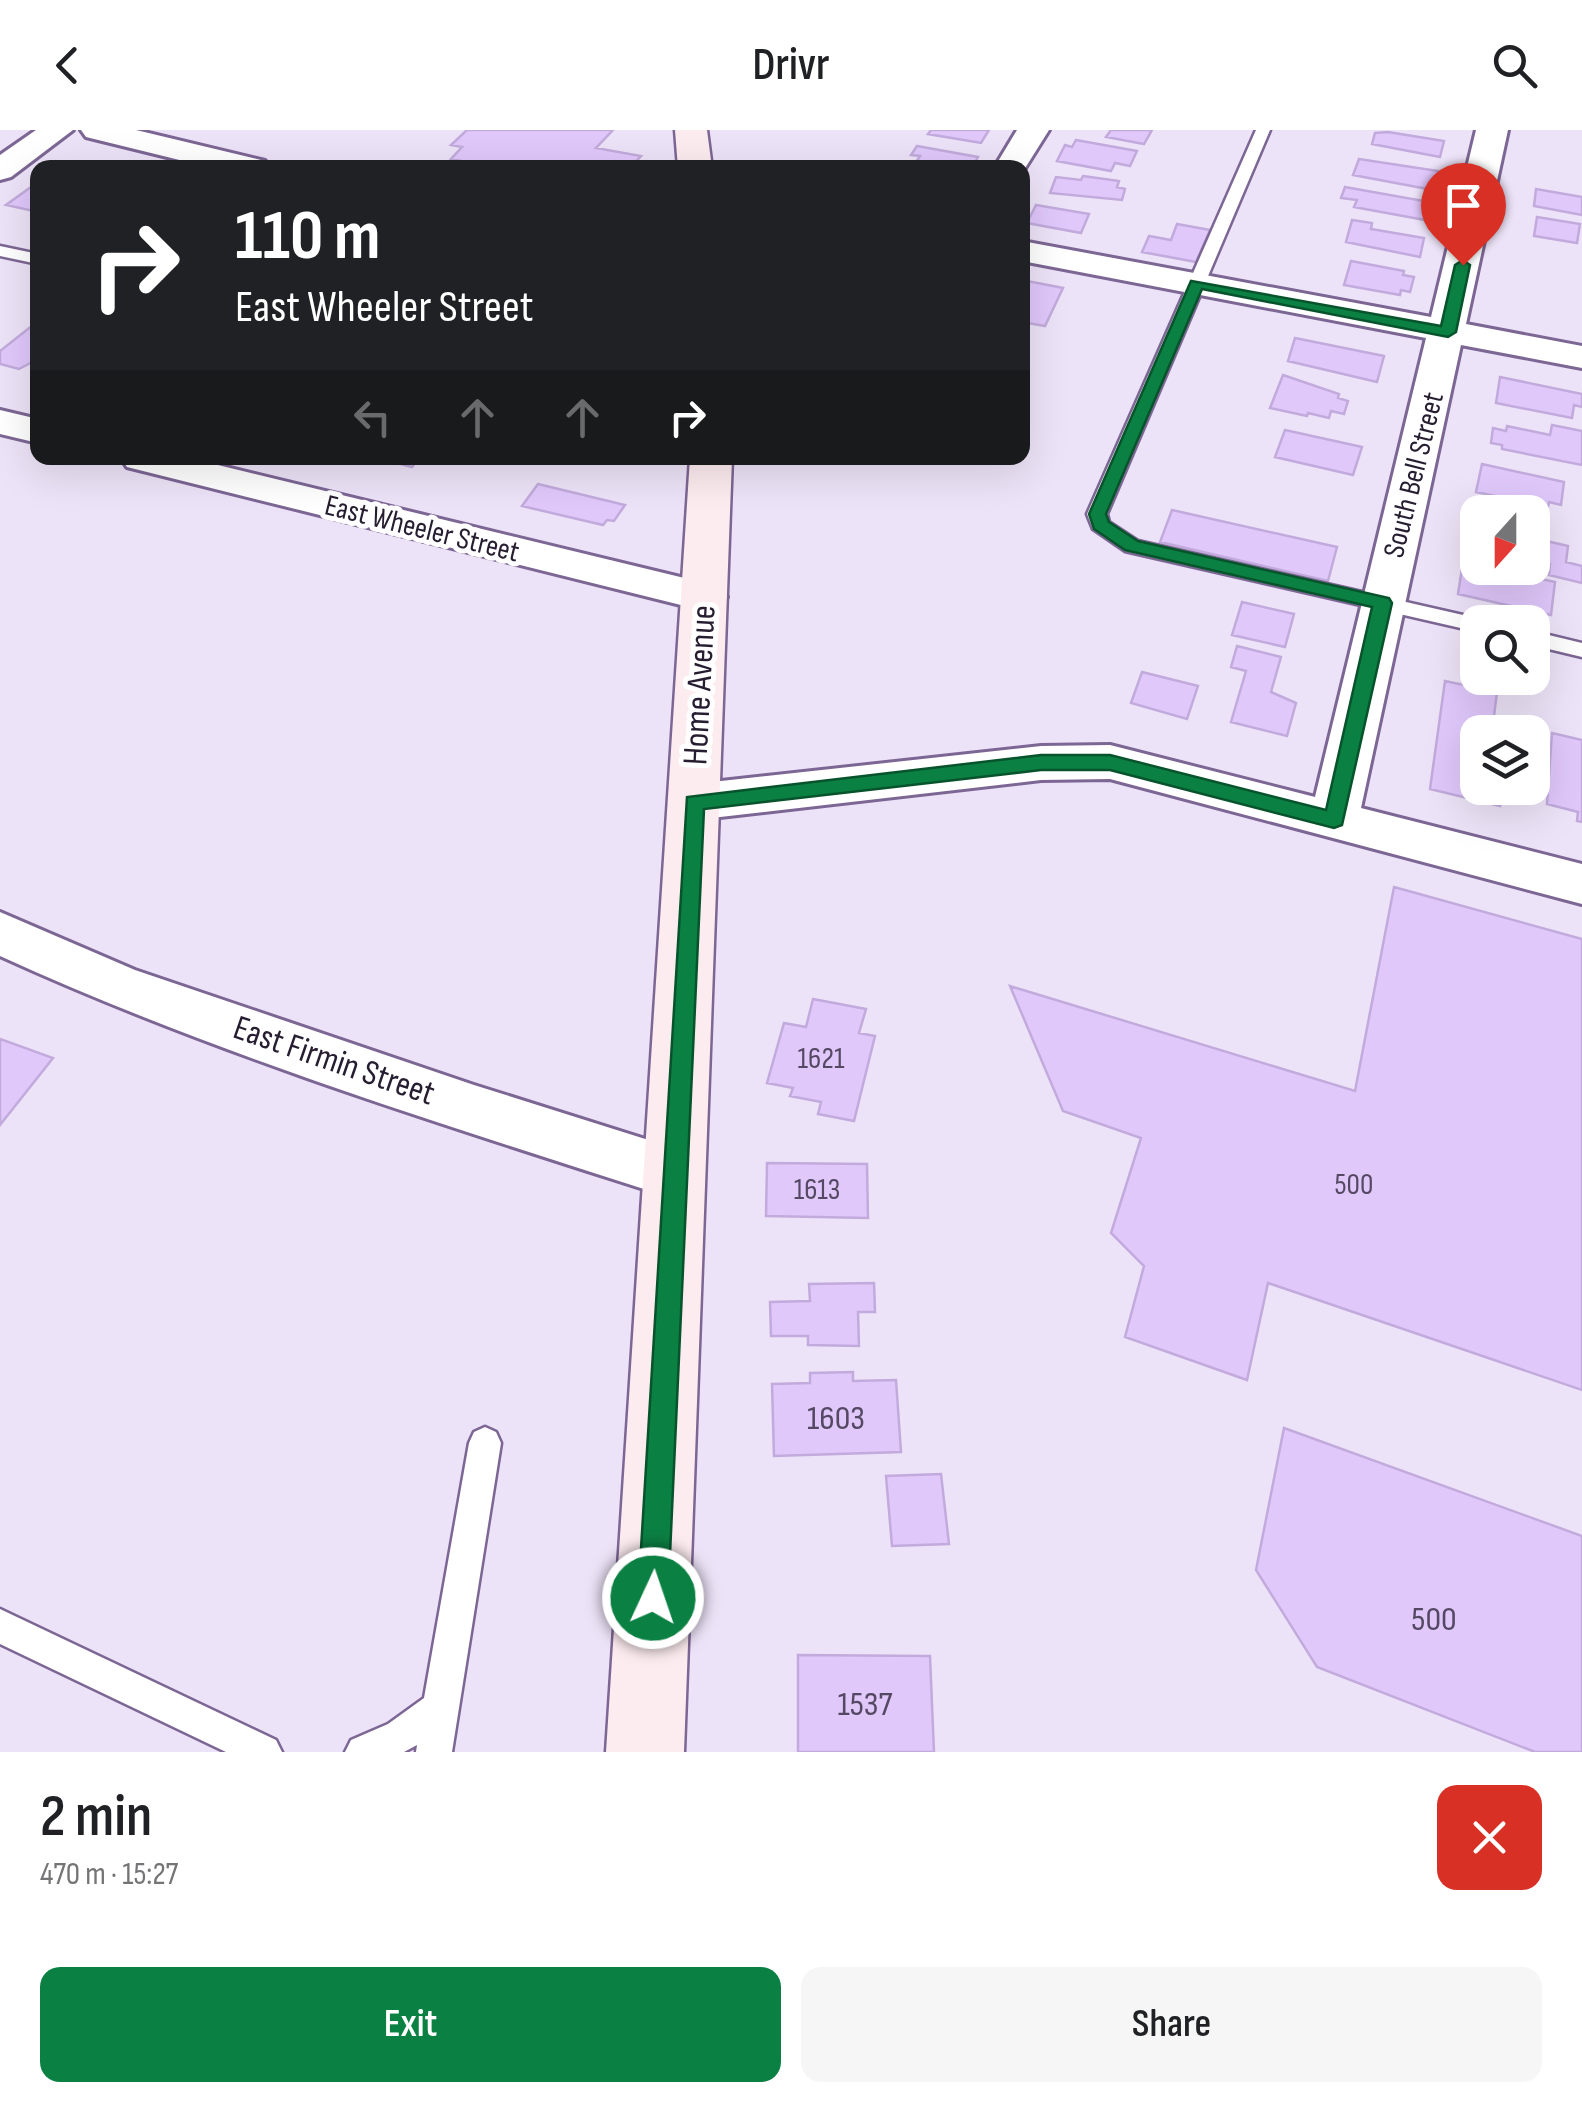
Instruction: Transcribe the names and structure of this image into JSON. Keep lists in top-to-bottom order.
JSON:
{
  "streets": {
    "main road": ["Home Avenue"],
    "street": ["South Bell Street", "East Wheeler Street", "East Firmin Street"]
  },
  "crossings": [
    ["East Wheeler Street", "Home Avenue"],
    ["Home Avenue", "East Firmin Street"]
  ],
  "house_numbers": [
    "1621",
    "500",
    "1613",
    "1603",
    "500",
    "1537"
  ],
  "north": "bottom",
  "page": {
    "header": "Drivr",
    "turn": ["110 m", "East Wheeler Street"],
    "heading": ["2 min", "470 m · 15:27"],
    "buttons": ["Exit", "Share"]
  }
}
